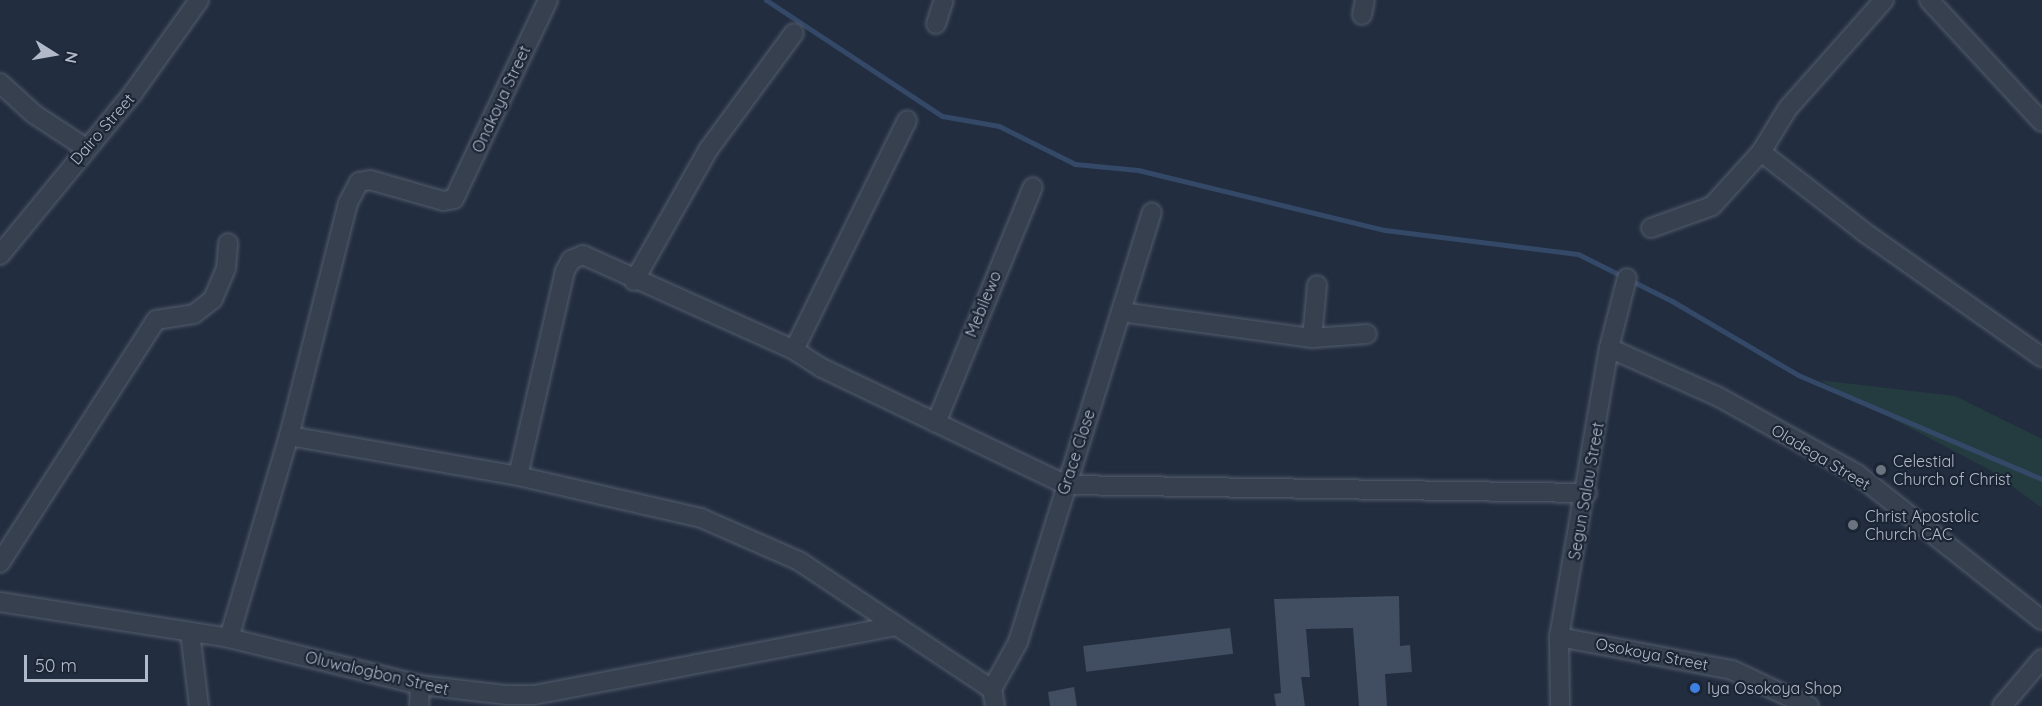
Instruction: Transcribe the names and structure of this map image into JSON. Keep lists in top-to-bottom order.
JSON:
{
  "streets": {
    "street": [
      "Onakoya Street",
      "Dairo Street",
      "Mebilewo",
      "Grace Close",
      "Oladega Street",
      "Segun Salau Street",
      "Osokoya Street",
      "Oluwalogbon Street"
    ]
  },
  "crossings": [
    ["Oladega Street", "Segun Salau Street"],
    ["Segun Salau Street", "Osokoya Street"]
  ],
  "places": ["Celestial Church of Christ", "Christ Apostolic Church CAC", "Iya Osokoya Shop"],
  "scale_bar": "50 m",
  "north": "right"
}
